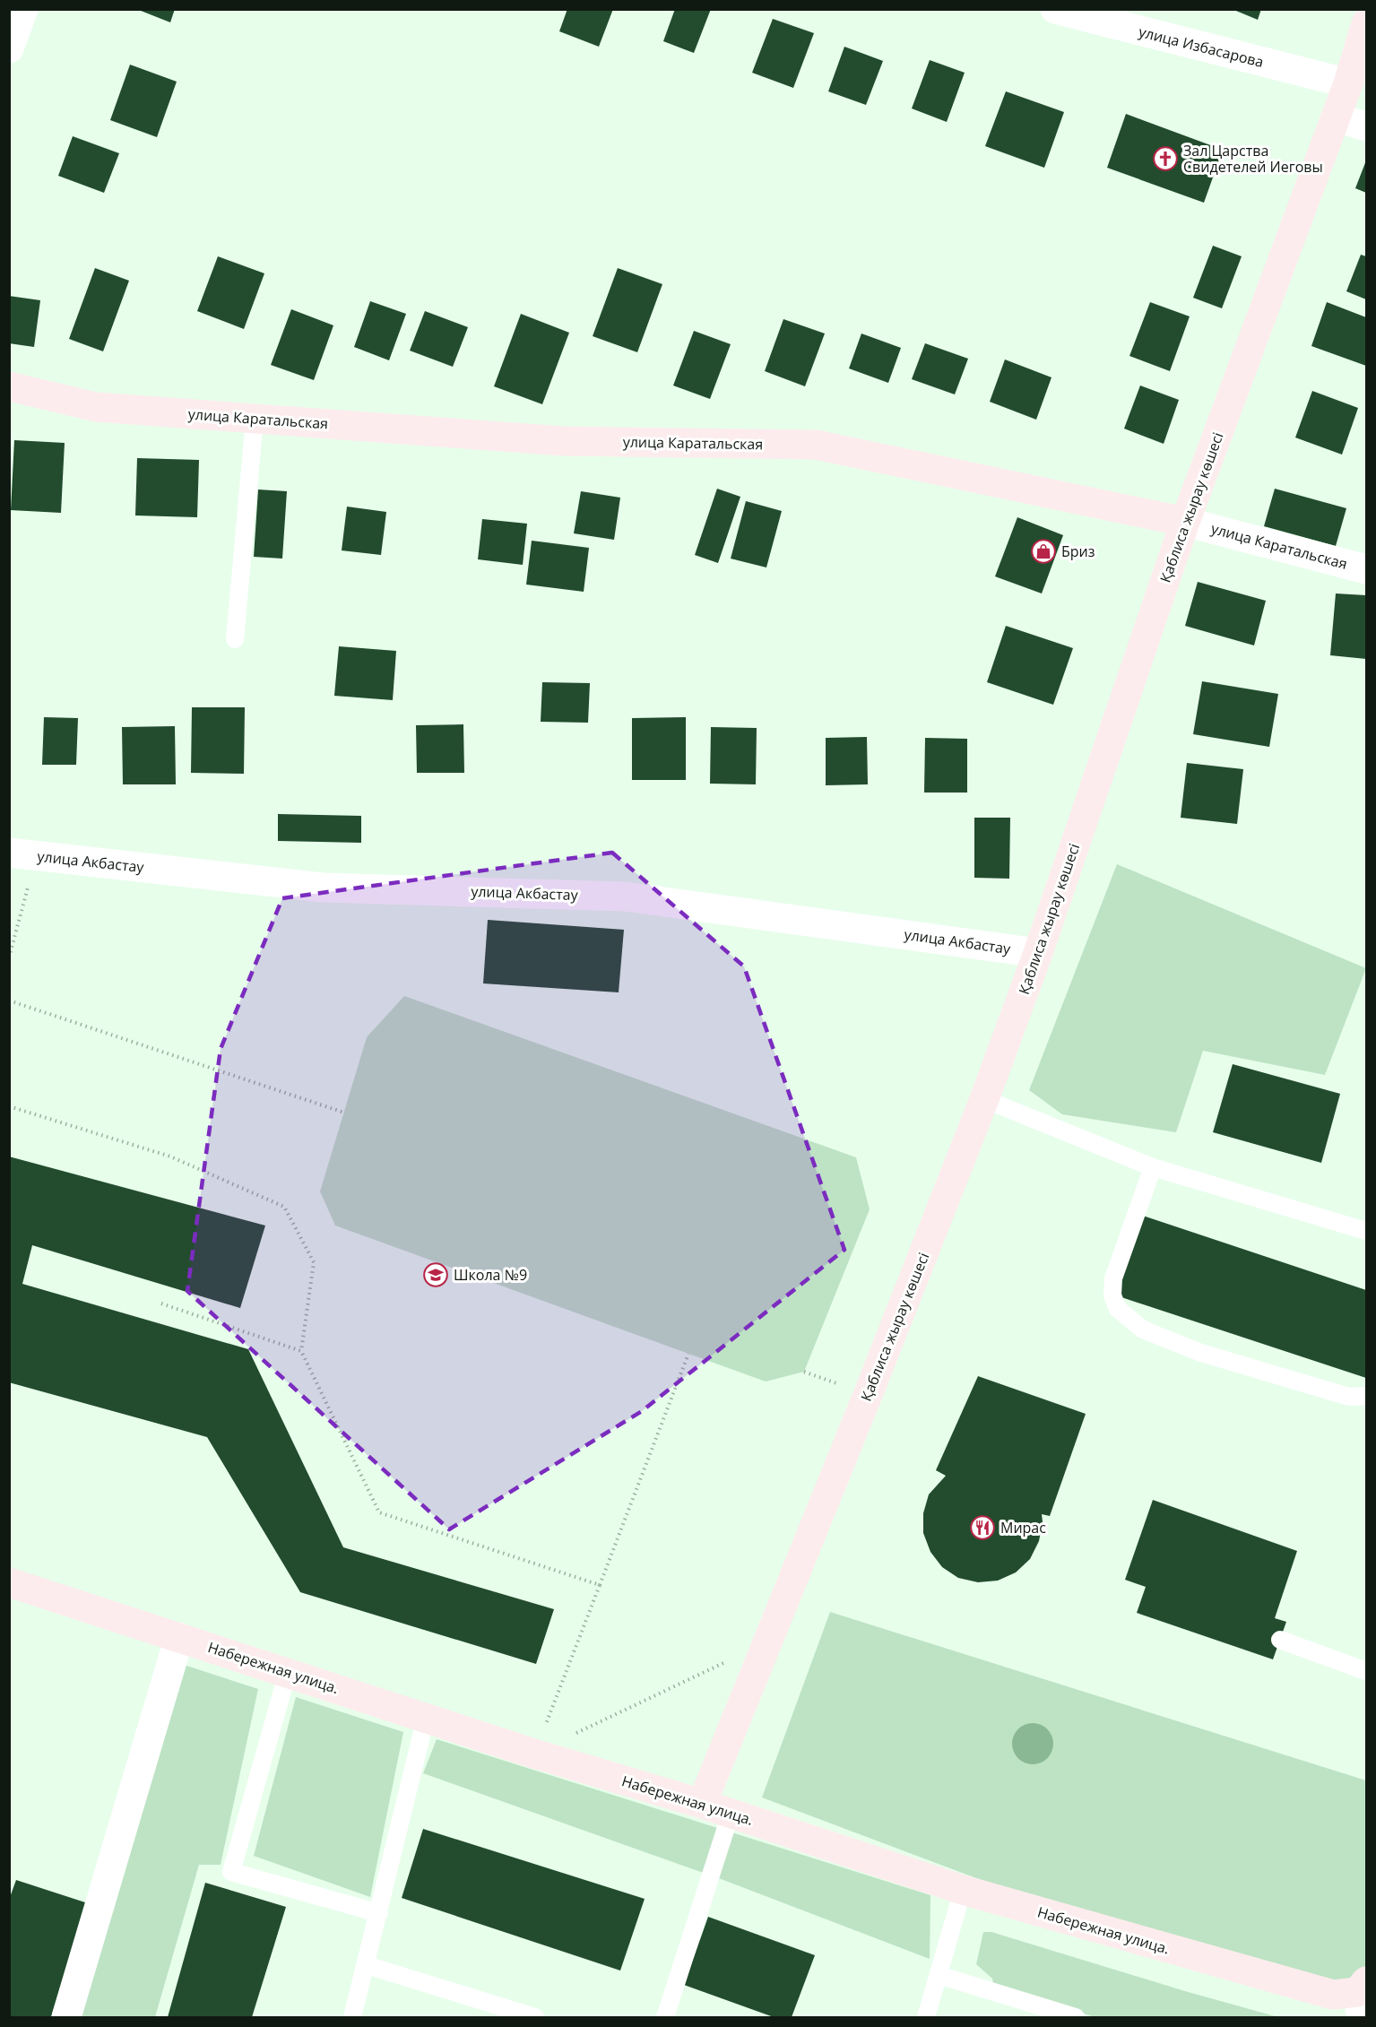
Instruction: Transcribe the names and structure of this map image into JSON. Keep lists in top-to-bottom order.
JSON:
{
  "streets": {
    "street": [
      "улица Избасарова",
      "улица Каратальская",
      "Қаблиса жырау көшесі",
      "улица Акбастау",
      "Набережная улица."
    ]
  },
  "crossings": [
    ["улица Избасарова", "Қаблиса жырау көшесі"],
    ["улица Каратальская", "Қаблиса жырау көшесі"],
    ["Қаблиса жырау көшесі", "улица Акбастау"],
    ["Қаблиса жырау көшесі", "Набережная улица."]
  ],
  "places": {
    "church": ["Зал Царства Свидетелей Иеговы"],
    "shop": ["Бриз"],
    "school or university": ["Школа №9"],
    "restaurant": ["Мирас"]
  }
}
